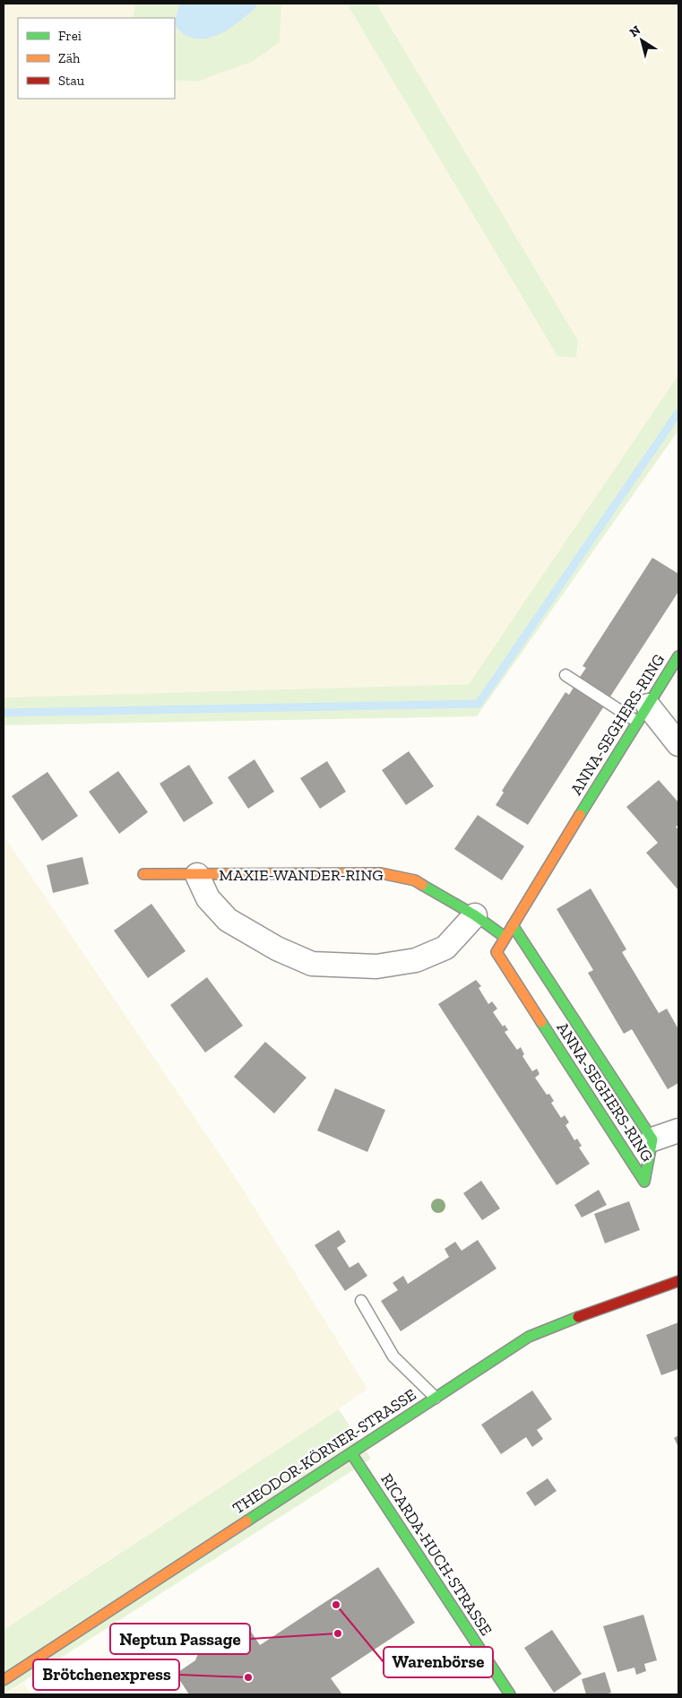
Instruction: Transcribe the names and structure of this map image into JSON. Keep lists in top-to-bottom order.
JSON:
{
  "streets": {
    "street": [
      "ANNA-SEGHERS-RING",
      "MAXIE-WANDER-RING",
      "THEODOR-KÖRNER-STRASSE",
      "RICARDA-HUCH-STRASSE"
    ]
  },
  "crossings": [
    ["ANNA-SEGHERS-RING", "MAXIE-WANDER-RING"],
    ["THEODOR-KÖRNER-STRASSE", "RICARDA-HUCH-STRASSE"]
  ],
  "places": ["Warenbörse", "Neptun Passage", "Brötchenexpress"],
  "legend": ["Frei", "Zäh", "Stau"],
  "north": "top left"
}
